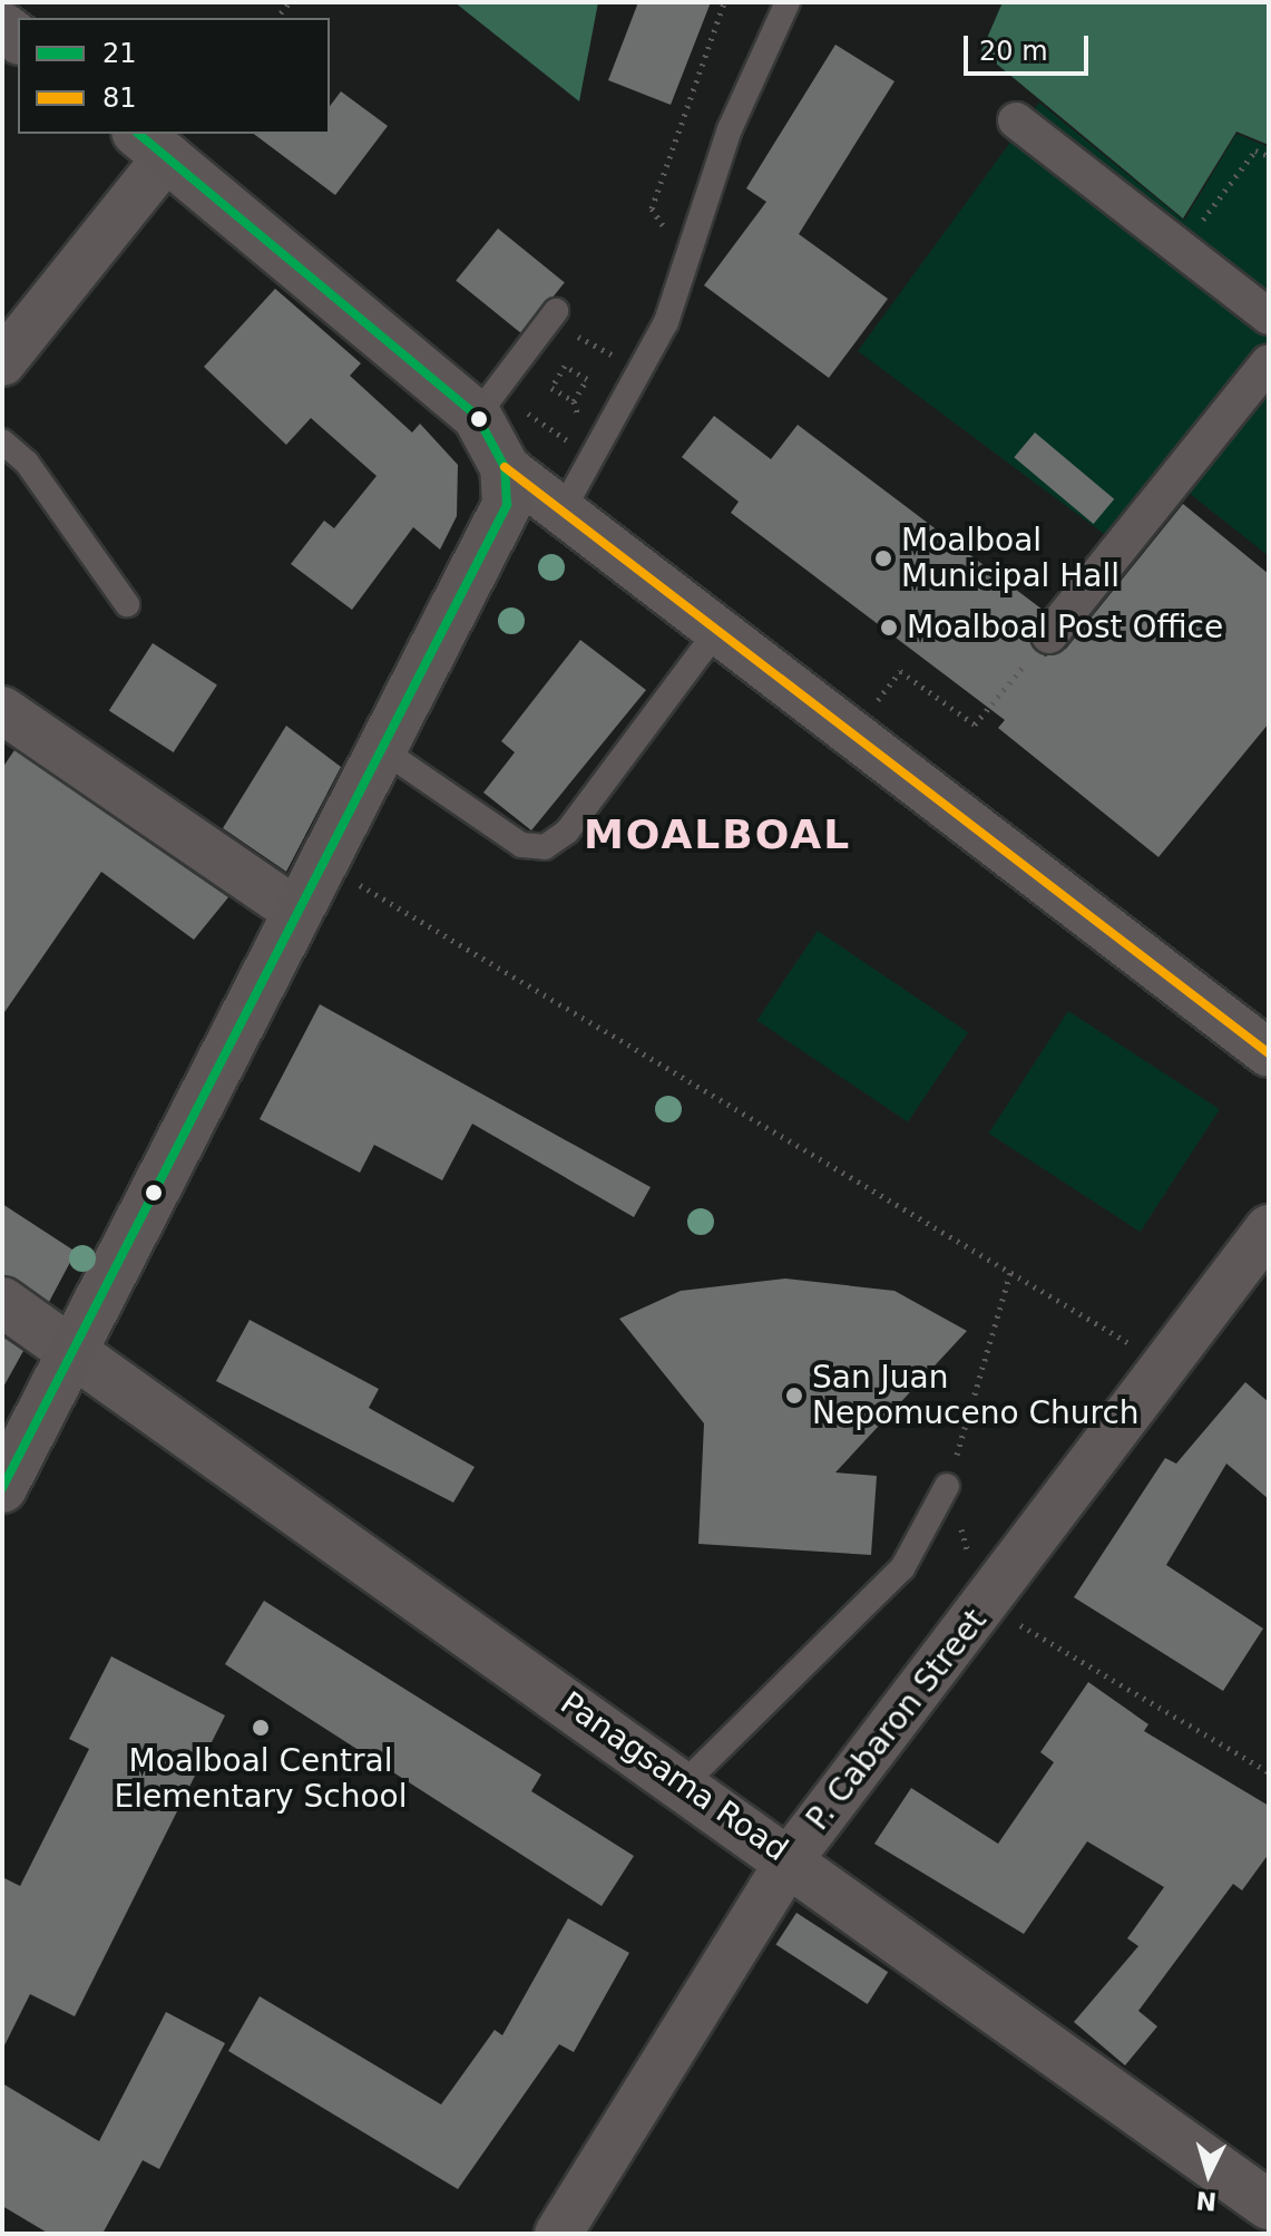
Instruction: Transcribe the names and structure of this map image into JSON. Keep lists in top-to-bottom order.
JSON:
{
  "streets": {
    "street": ["P. Cabaron Street", "Panagsama Road"]
  },
  "crossings": [
    ["P. Cabaron Street", "Panagsama Road"]
  ],
  "districts": ["MOALBOAL"],
  "places": [
    "Moalboal Municipal Hall",
    "Moalboal Post Office",
    "San Juan Nepomuceno Church",
    "Moalboal Central Elementary School"
  ],
  "lines": ["transit line 21", "transit line 81"],
  "legend": ["21", "81"],
  "scale_bar": "20 m",
  "north": "bottom"
}
